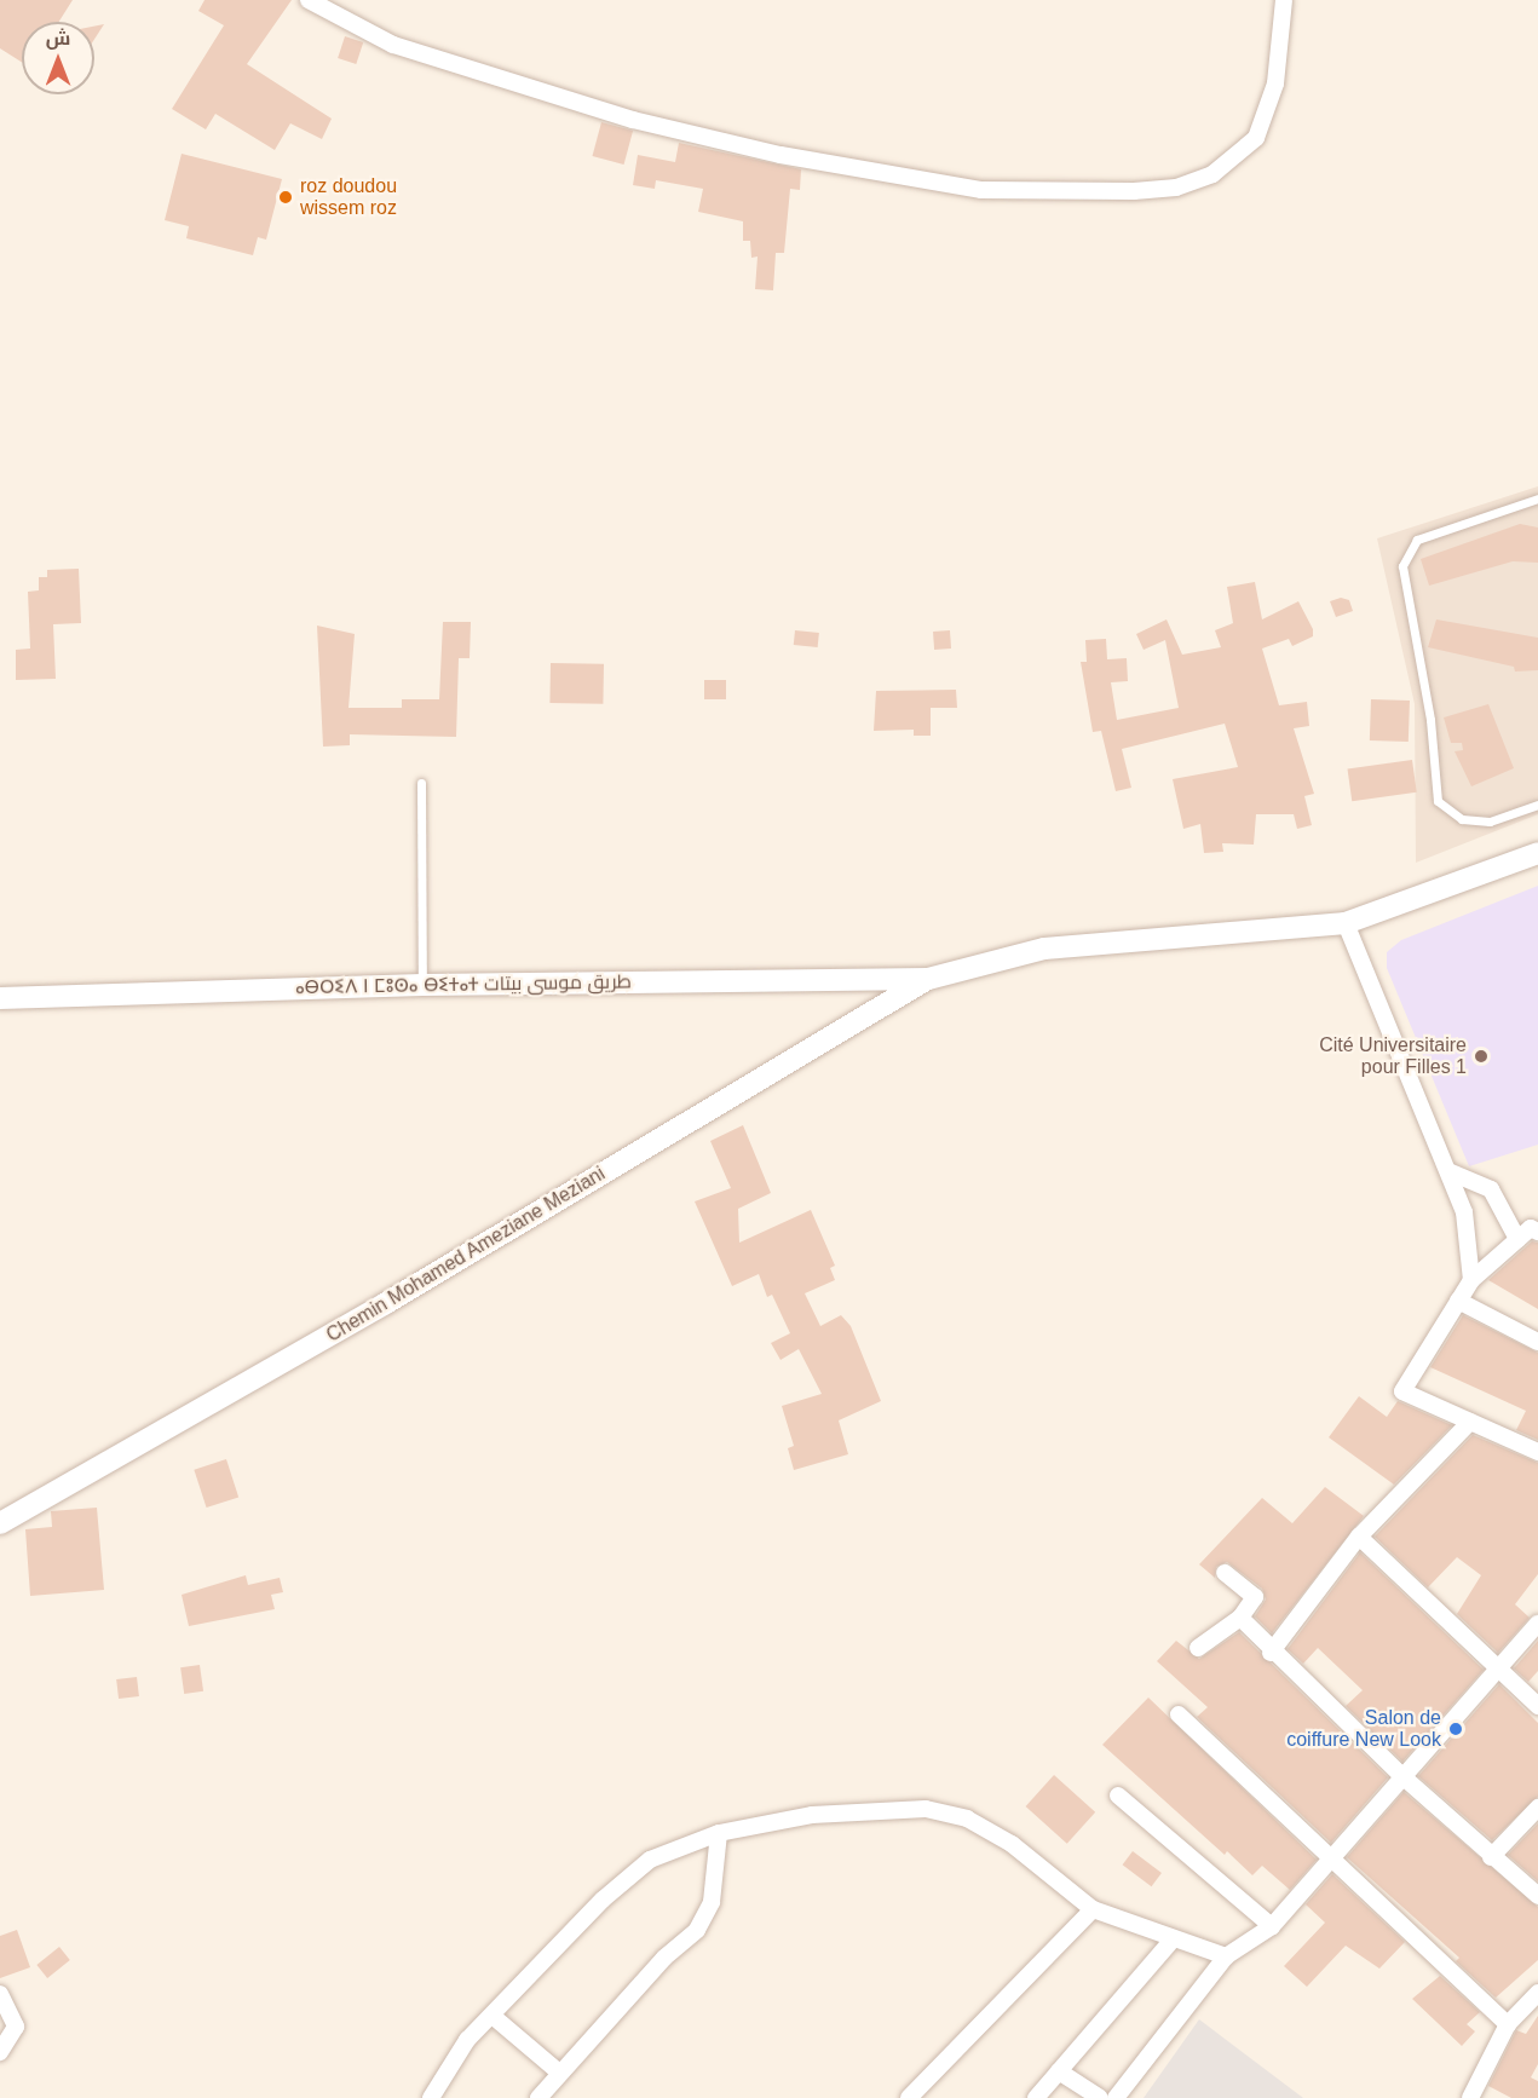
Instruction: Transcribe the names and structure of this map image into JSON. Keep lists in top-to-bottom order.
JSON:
{
  "streets": {
    "main road": ["ⴰⴱⵔⵉⴷ ⵏ ⵎⵓⵙⴰ ⴱⵉⵜⴰⵜ طريق موسى بيتات", "Chemin Mohamed Ameziane Meziani"]
  },
  "crossings": [
    ["ⴰⴱⵔⵉⴷ ⵏ ⵎⵓⵙⴰ ⴱⵉⵜⴰⵜ طريق موسى بيتات", "Chemin Mohamed Ameziane Meziani"]
  ],
  "places": ["roz doudou wissem roz", "Cité Universitaire pour Filles 1", "Salon de coiffure New Look"],
  "north": "top"
}
